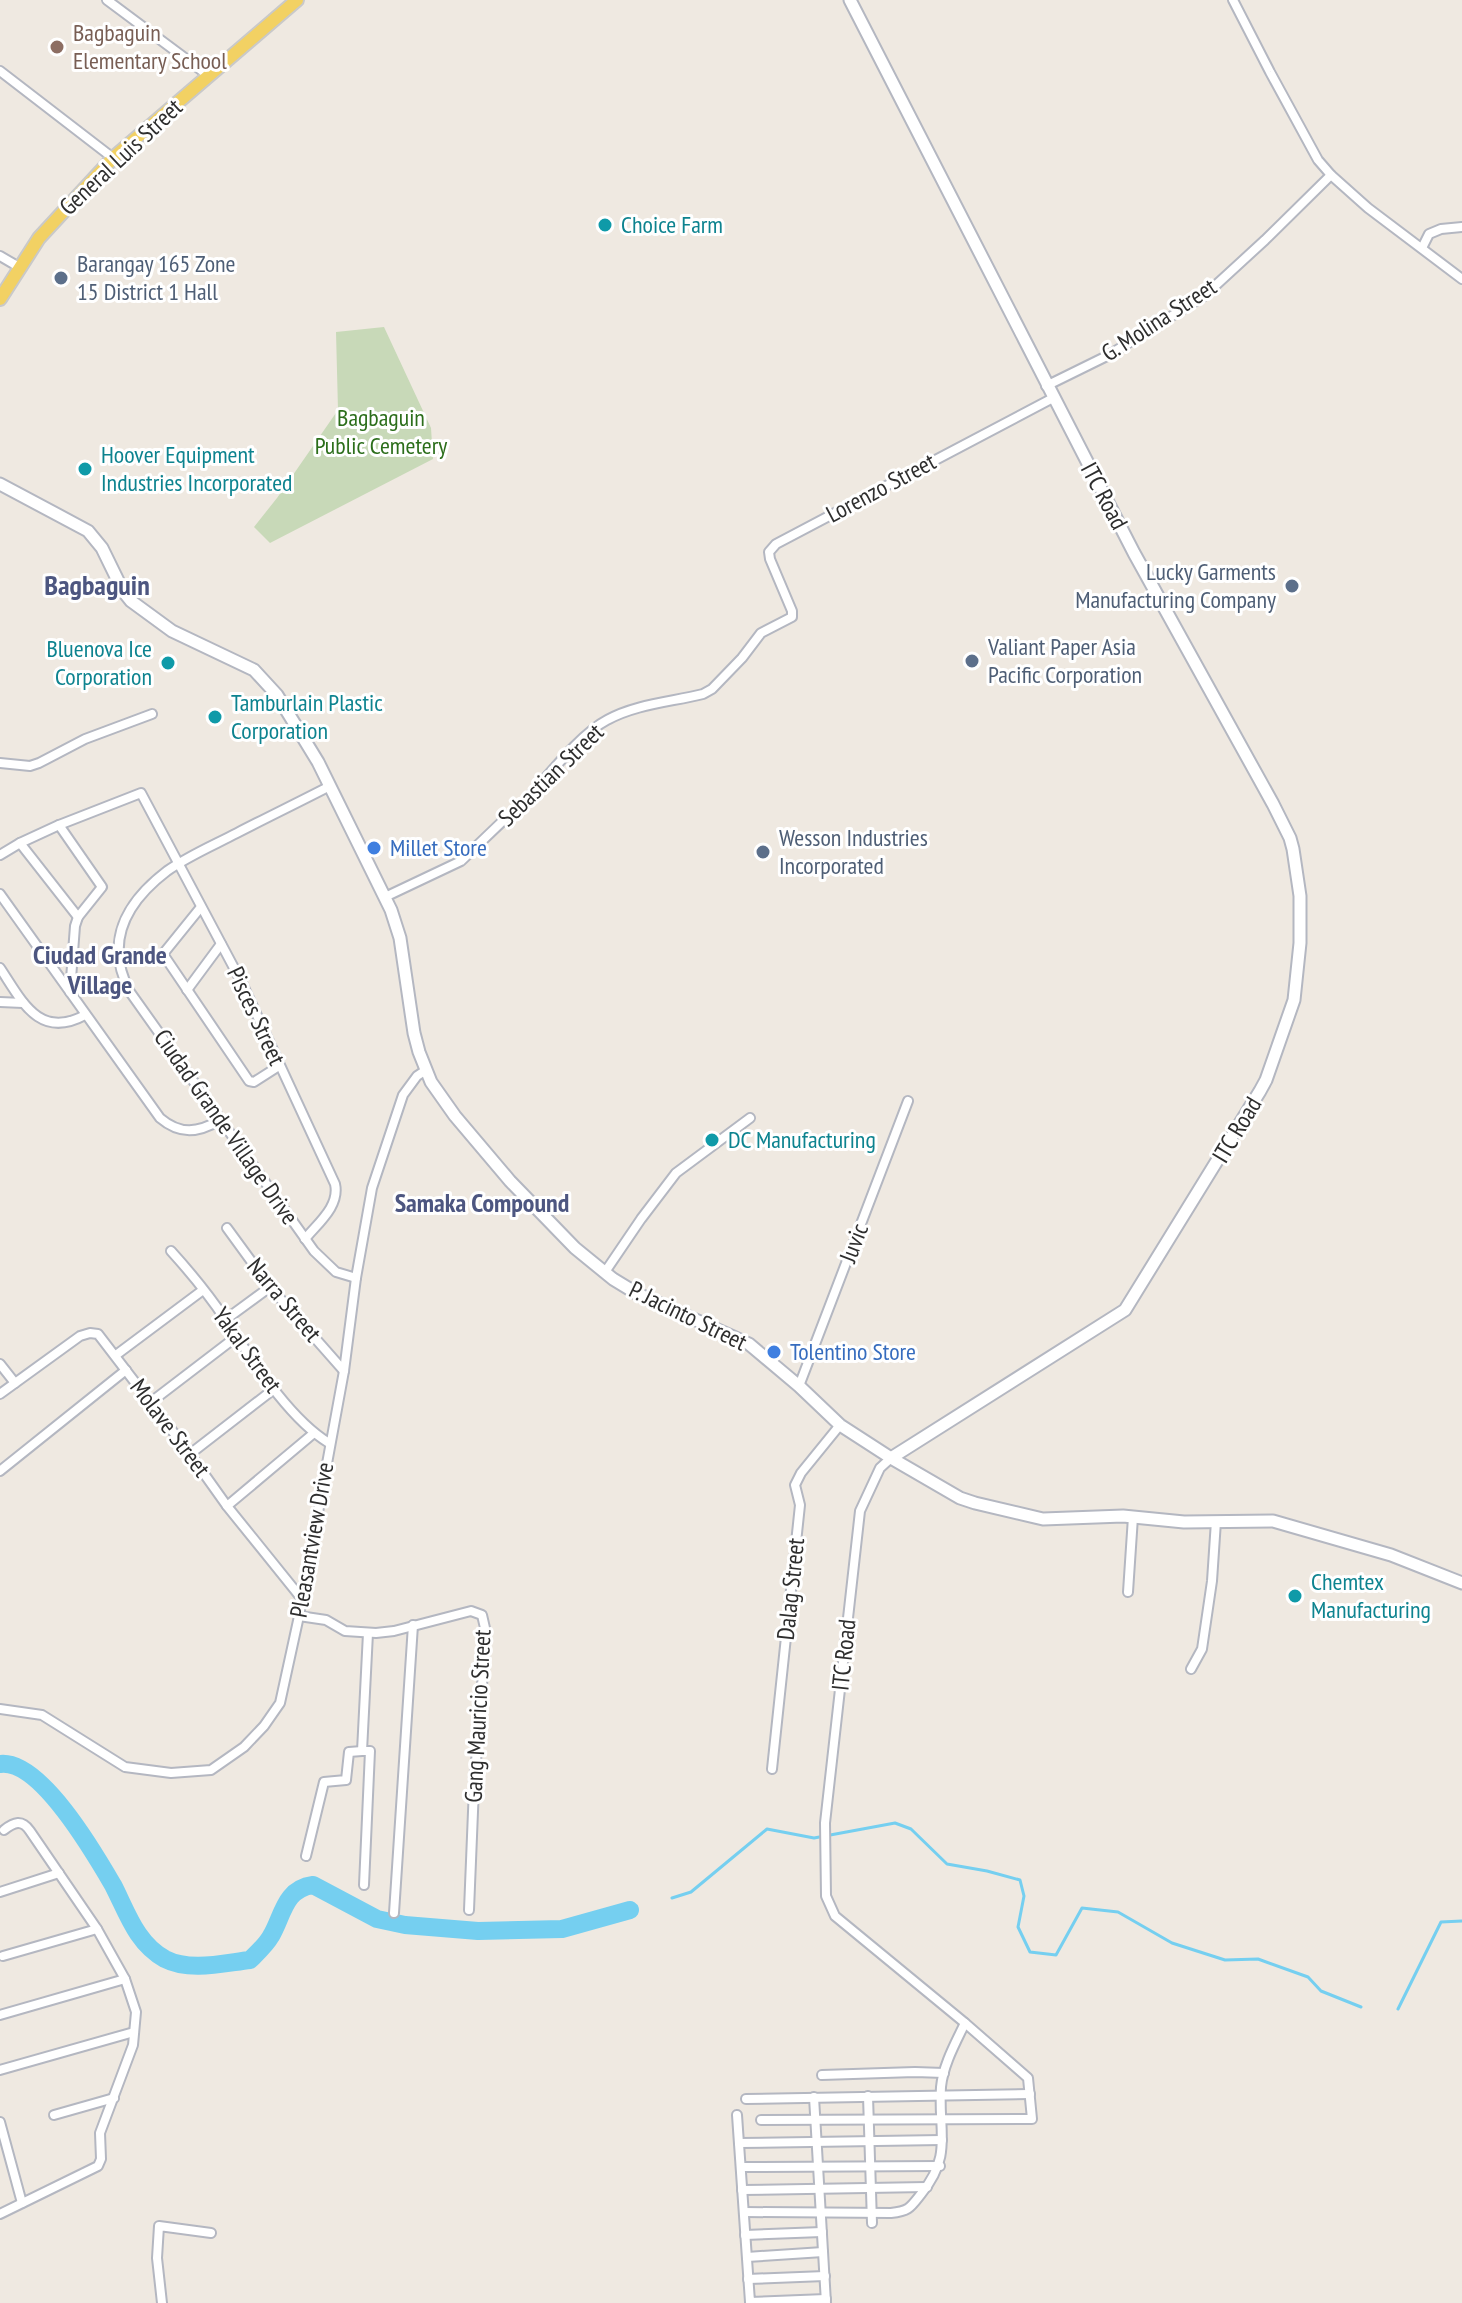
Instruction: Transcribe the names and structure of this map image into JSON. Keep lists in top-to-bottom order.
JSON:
{
  "streets": {
    "main road": ["General Luis Street"],
    "street": [
      "G. Molina Street",
      "Lorenzo Street",
      "ITC Road",
      "Sebastian Street",
      "Pisces Street",
      "Ciudad Grande Village Drive",
      "Juvic",
      "Narra Street",
      "P. Jacinto Street",
      "Yakal Street",
      "Molave Street",
      "Pleasantview Drive",
      "Dalag Street",
      "Gang Mauricio Street"
    ]
  },
  "crossings": [
    ["G. Molina Street", "ITC Road"],
    ["Lorenzo Street", "ITC Road"],
    ["Lorenzo Street", "Sebastian Street"],
    ["ITC Road", "P. Jacinto Street"],
    ["Sebastian Street", "P. Jacinto Street"],
    ["Pisces Street", "Ciudad Grande Village Drive"],
    ["Ciudad Grande Village Drive", "P. Jacinto Street"],
    ["Ciudad Grande Village Drive", "Pleasantview Drive"],
    ["Juvic", "P. Jacinto Street"],
    ["Narra Street", "Pleasantview Drive"],
    ["P. Jacinto Street", "Pleasantview Drive"],
    ["P. Jacinto Street", "Dalag Street"],
    ["Yakal Street", "Pleasantview Drive"],
    ["Molave Street", "Pleasantview Drive"],
    ["Pleasantview Drive", "Gang Mauricio Street"]
  ],
  "districts": ["Bagbaguin", "Ciudad Grande Village", "Samaka Compound"],
  "parks": ["Bagbaguin Public Cemetery"],
  "places": [
    "Bagbaguin Elementary School",
    "Choice Farm",
    "Barangay 165 Zone 15 District 1 Hall",
    "Hoover Equipment Industries Incorporated",
    "Lucky Garments Manufacturing Company",
    "Valiant Paper Asia Pacific Corporation",
    "Bluenova Ice Corporation",
    "Tamburlain Plastic Corporation",
    "Millet Store",
    "Wesson Industries Incorporated",
    "DC Manufacturing",
    "Tolentino Store",
    "Chemtex Manufacturing"
  ]
}
